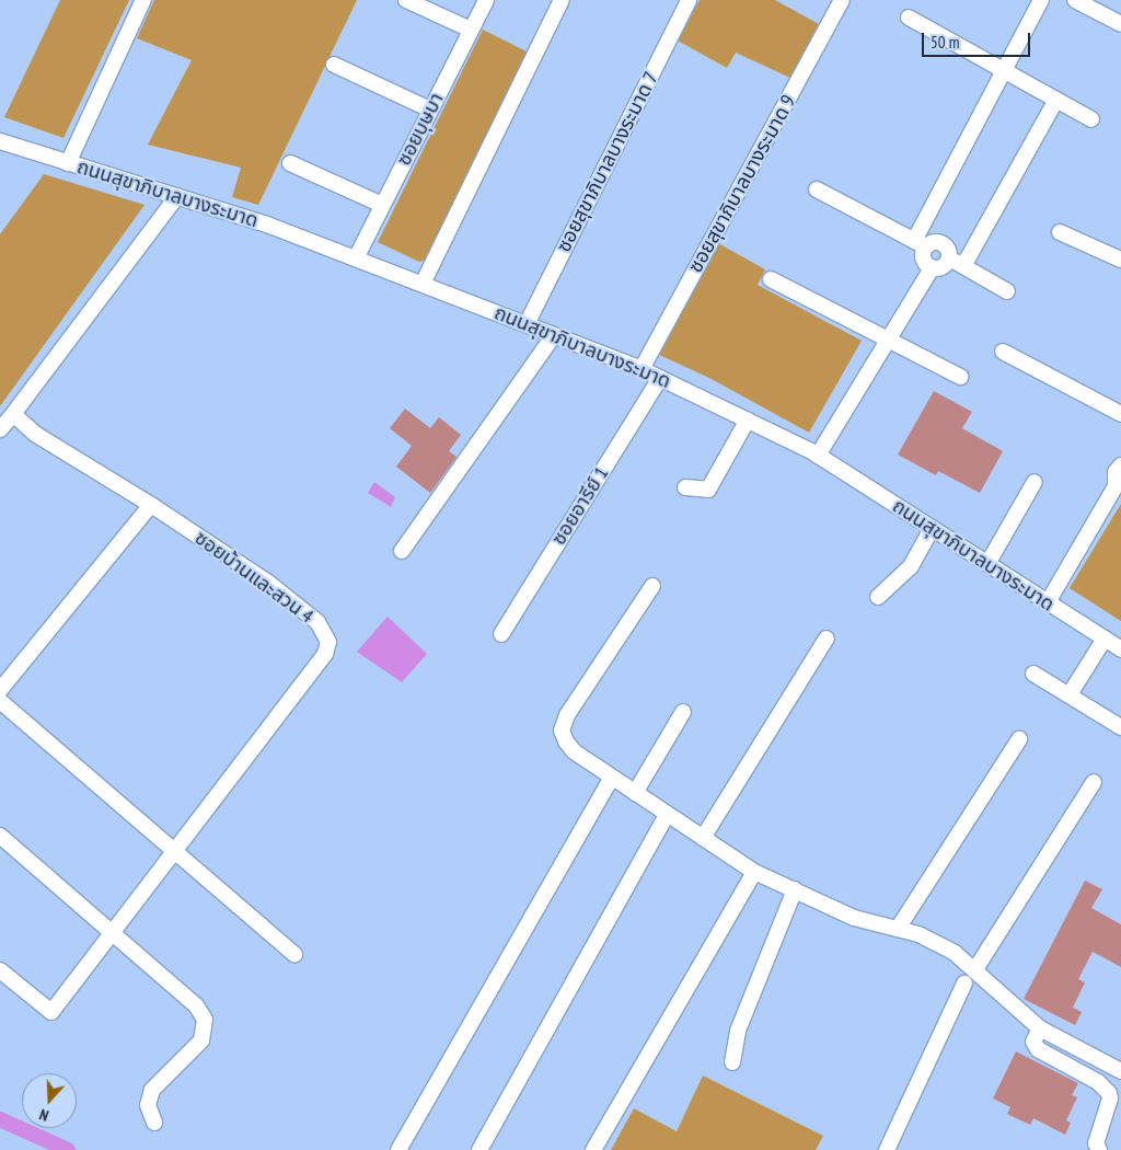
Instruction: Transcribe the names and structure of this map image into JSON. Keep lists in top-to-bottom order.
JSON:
{
  "streets": {
    "street": [
      "ซอยบุษบา",
      "ซอยสุขาภิบาลบางระมาด 7",
      "ซอยสุขาภิบาลบางระมาด 9",
      "ถนนสุขาภิบาลบางระมาด",
      "ซอยอารีย์ 1",
      "ซอยบ้านและสวน 4"
    ]
  },
  "crossings": [
    ["ซอยบุษบา", "ถนนสุขาภิบาลบางระมาด"],
    ["ซอยสุขาภิบาลบางระมาด 7", "ถนนสุขาภิบาลบางระมาด"],
    ["ซอยสุขาภิบาลบางระมาด 9", "ถนนสุขาภิบาลบางระมาด"],
    ["ถนนสุขาภิบาลบางระมาด", "ซอยอารีย์ 1"]
  ],
  "scale_bar": "50 m",
  "north": "bottom"
}
